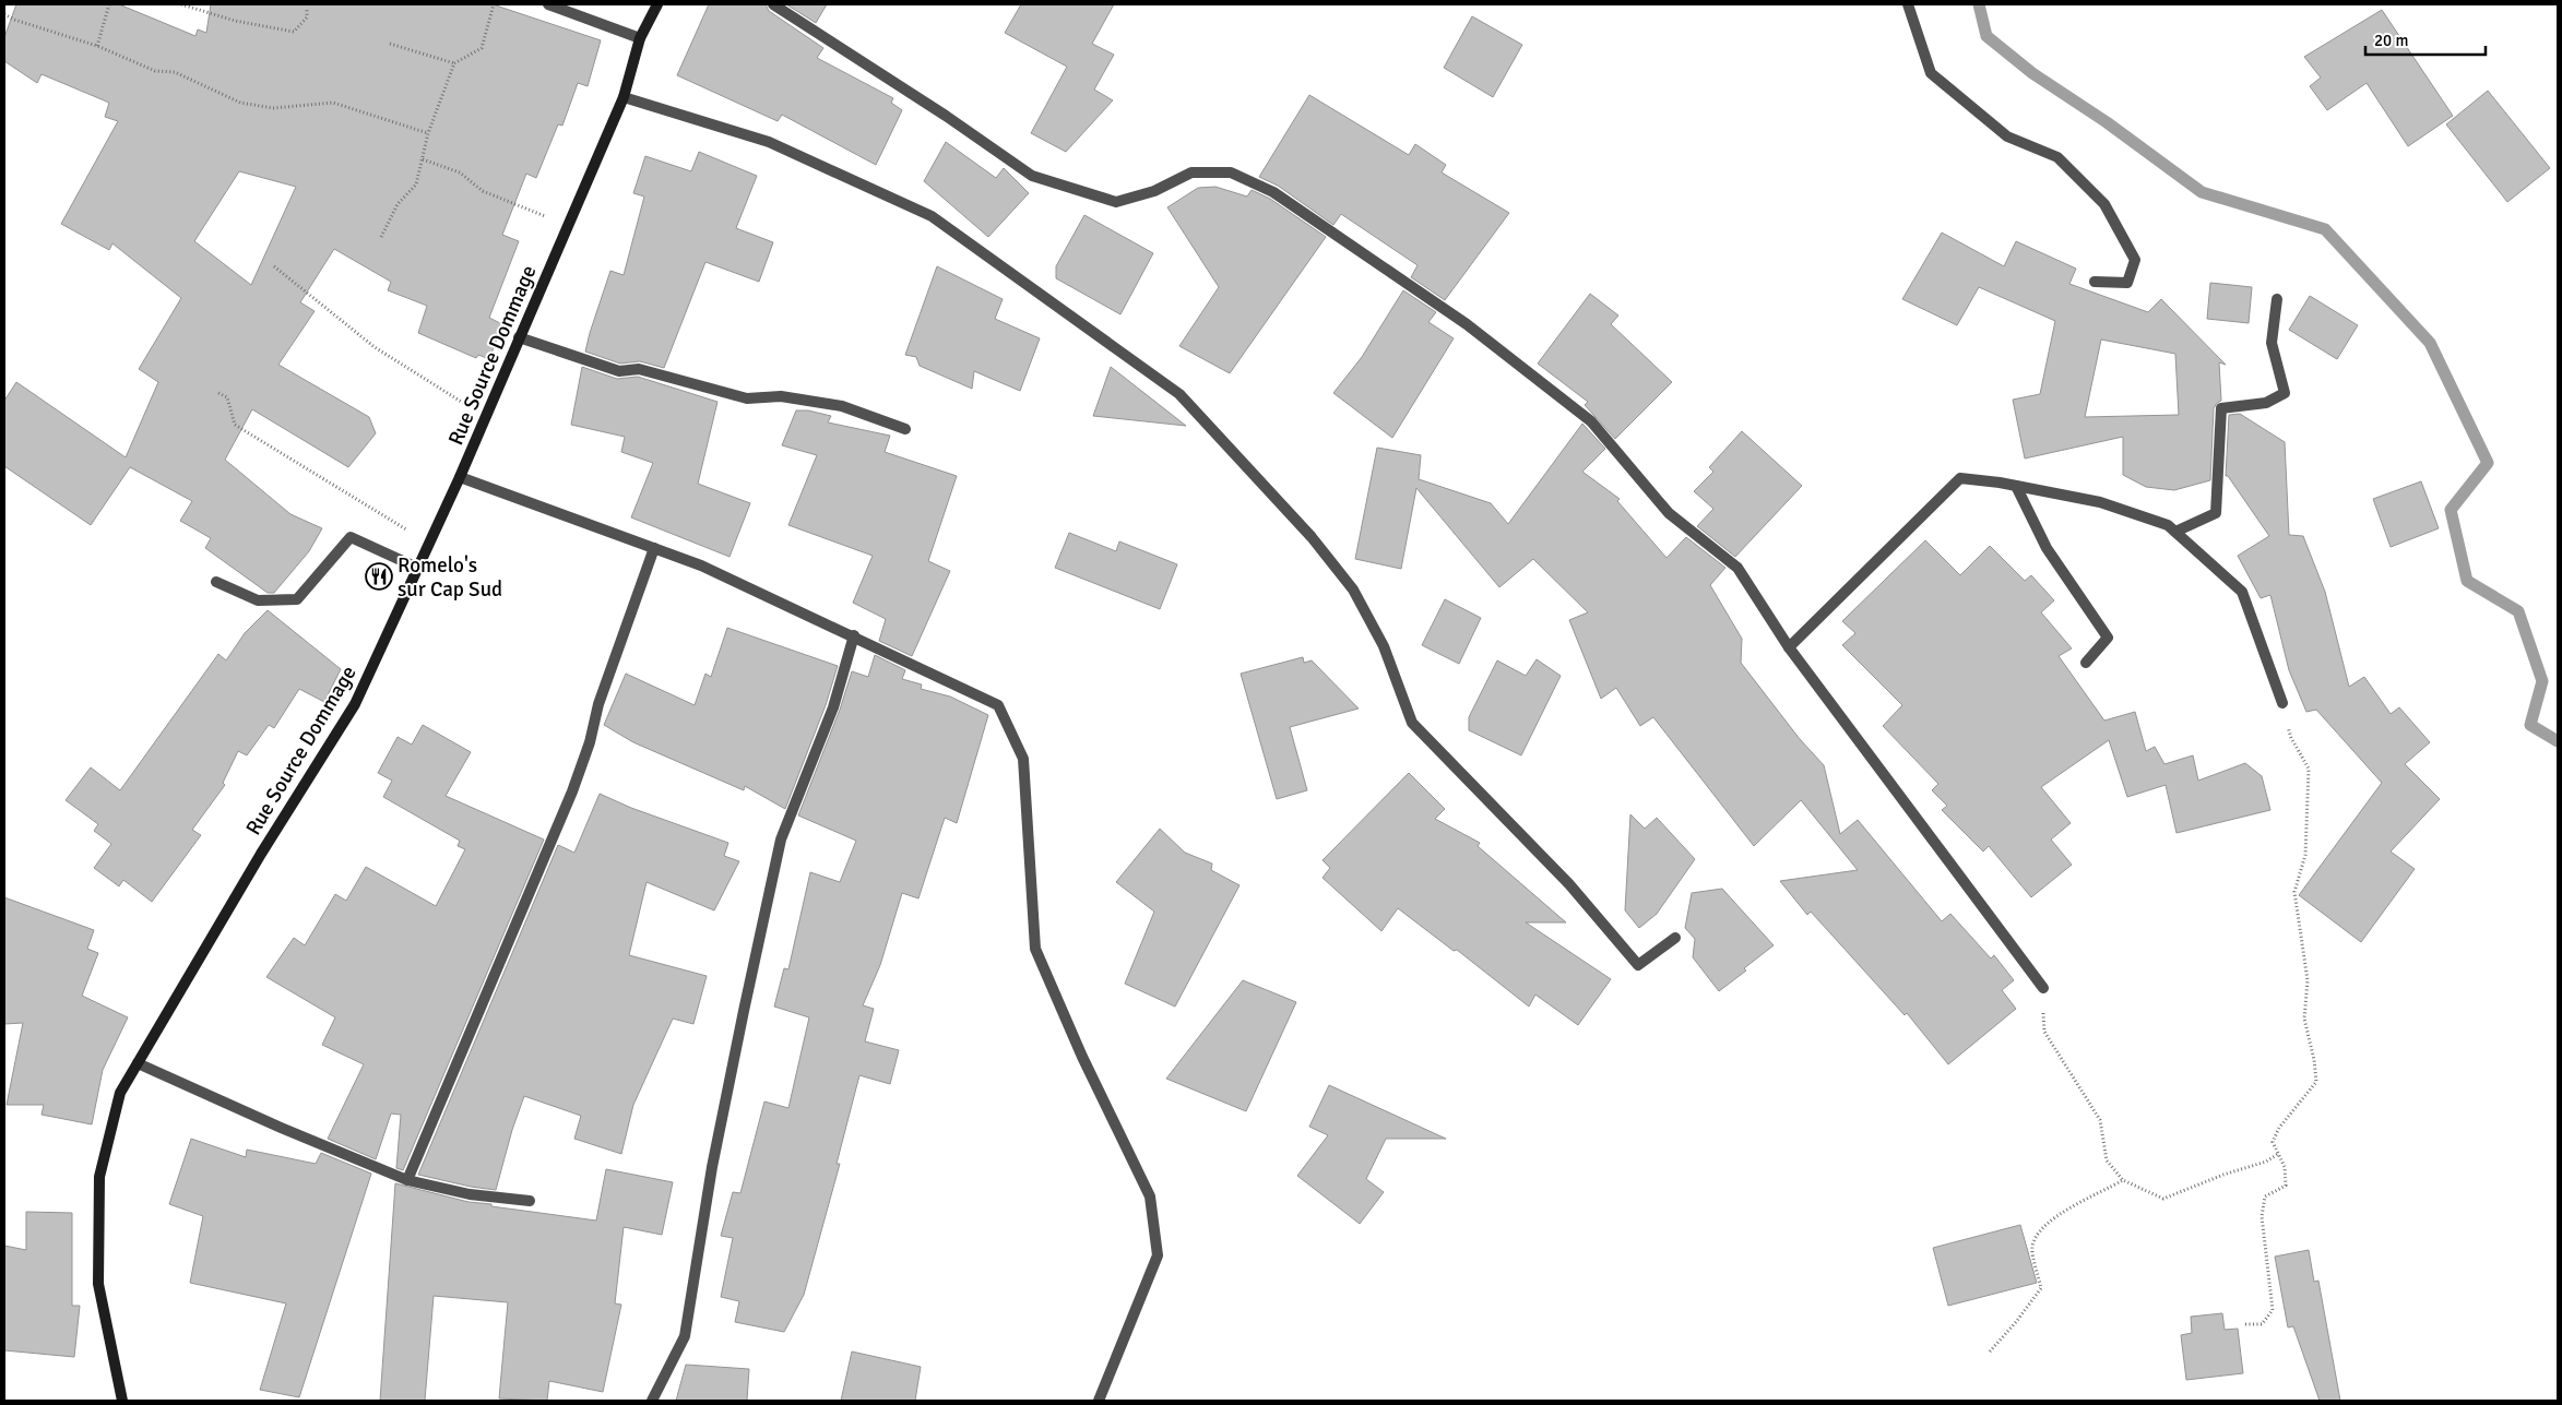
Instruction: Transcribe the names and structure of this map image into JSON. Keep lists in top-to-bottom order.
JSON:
{
  "streets": {
    "main road": ["Rue Source Dommage"]
  },
  "places": {
    "restaurant": ["Romelo's sur Cap Sud"]
  },
  "scale_bar": "20 m"
}
